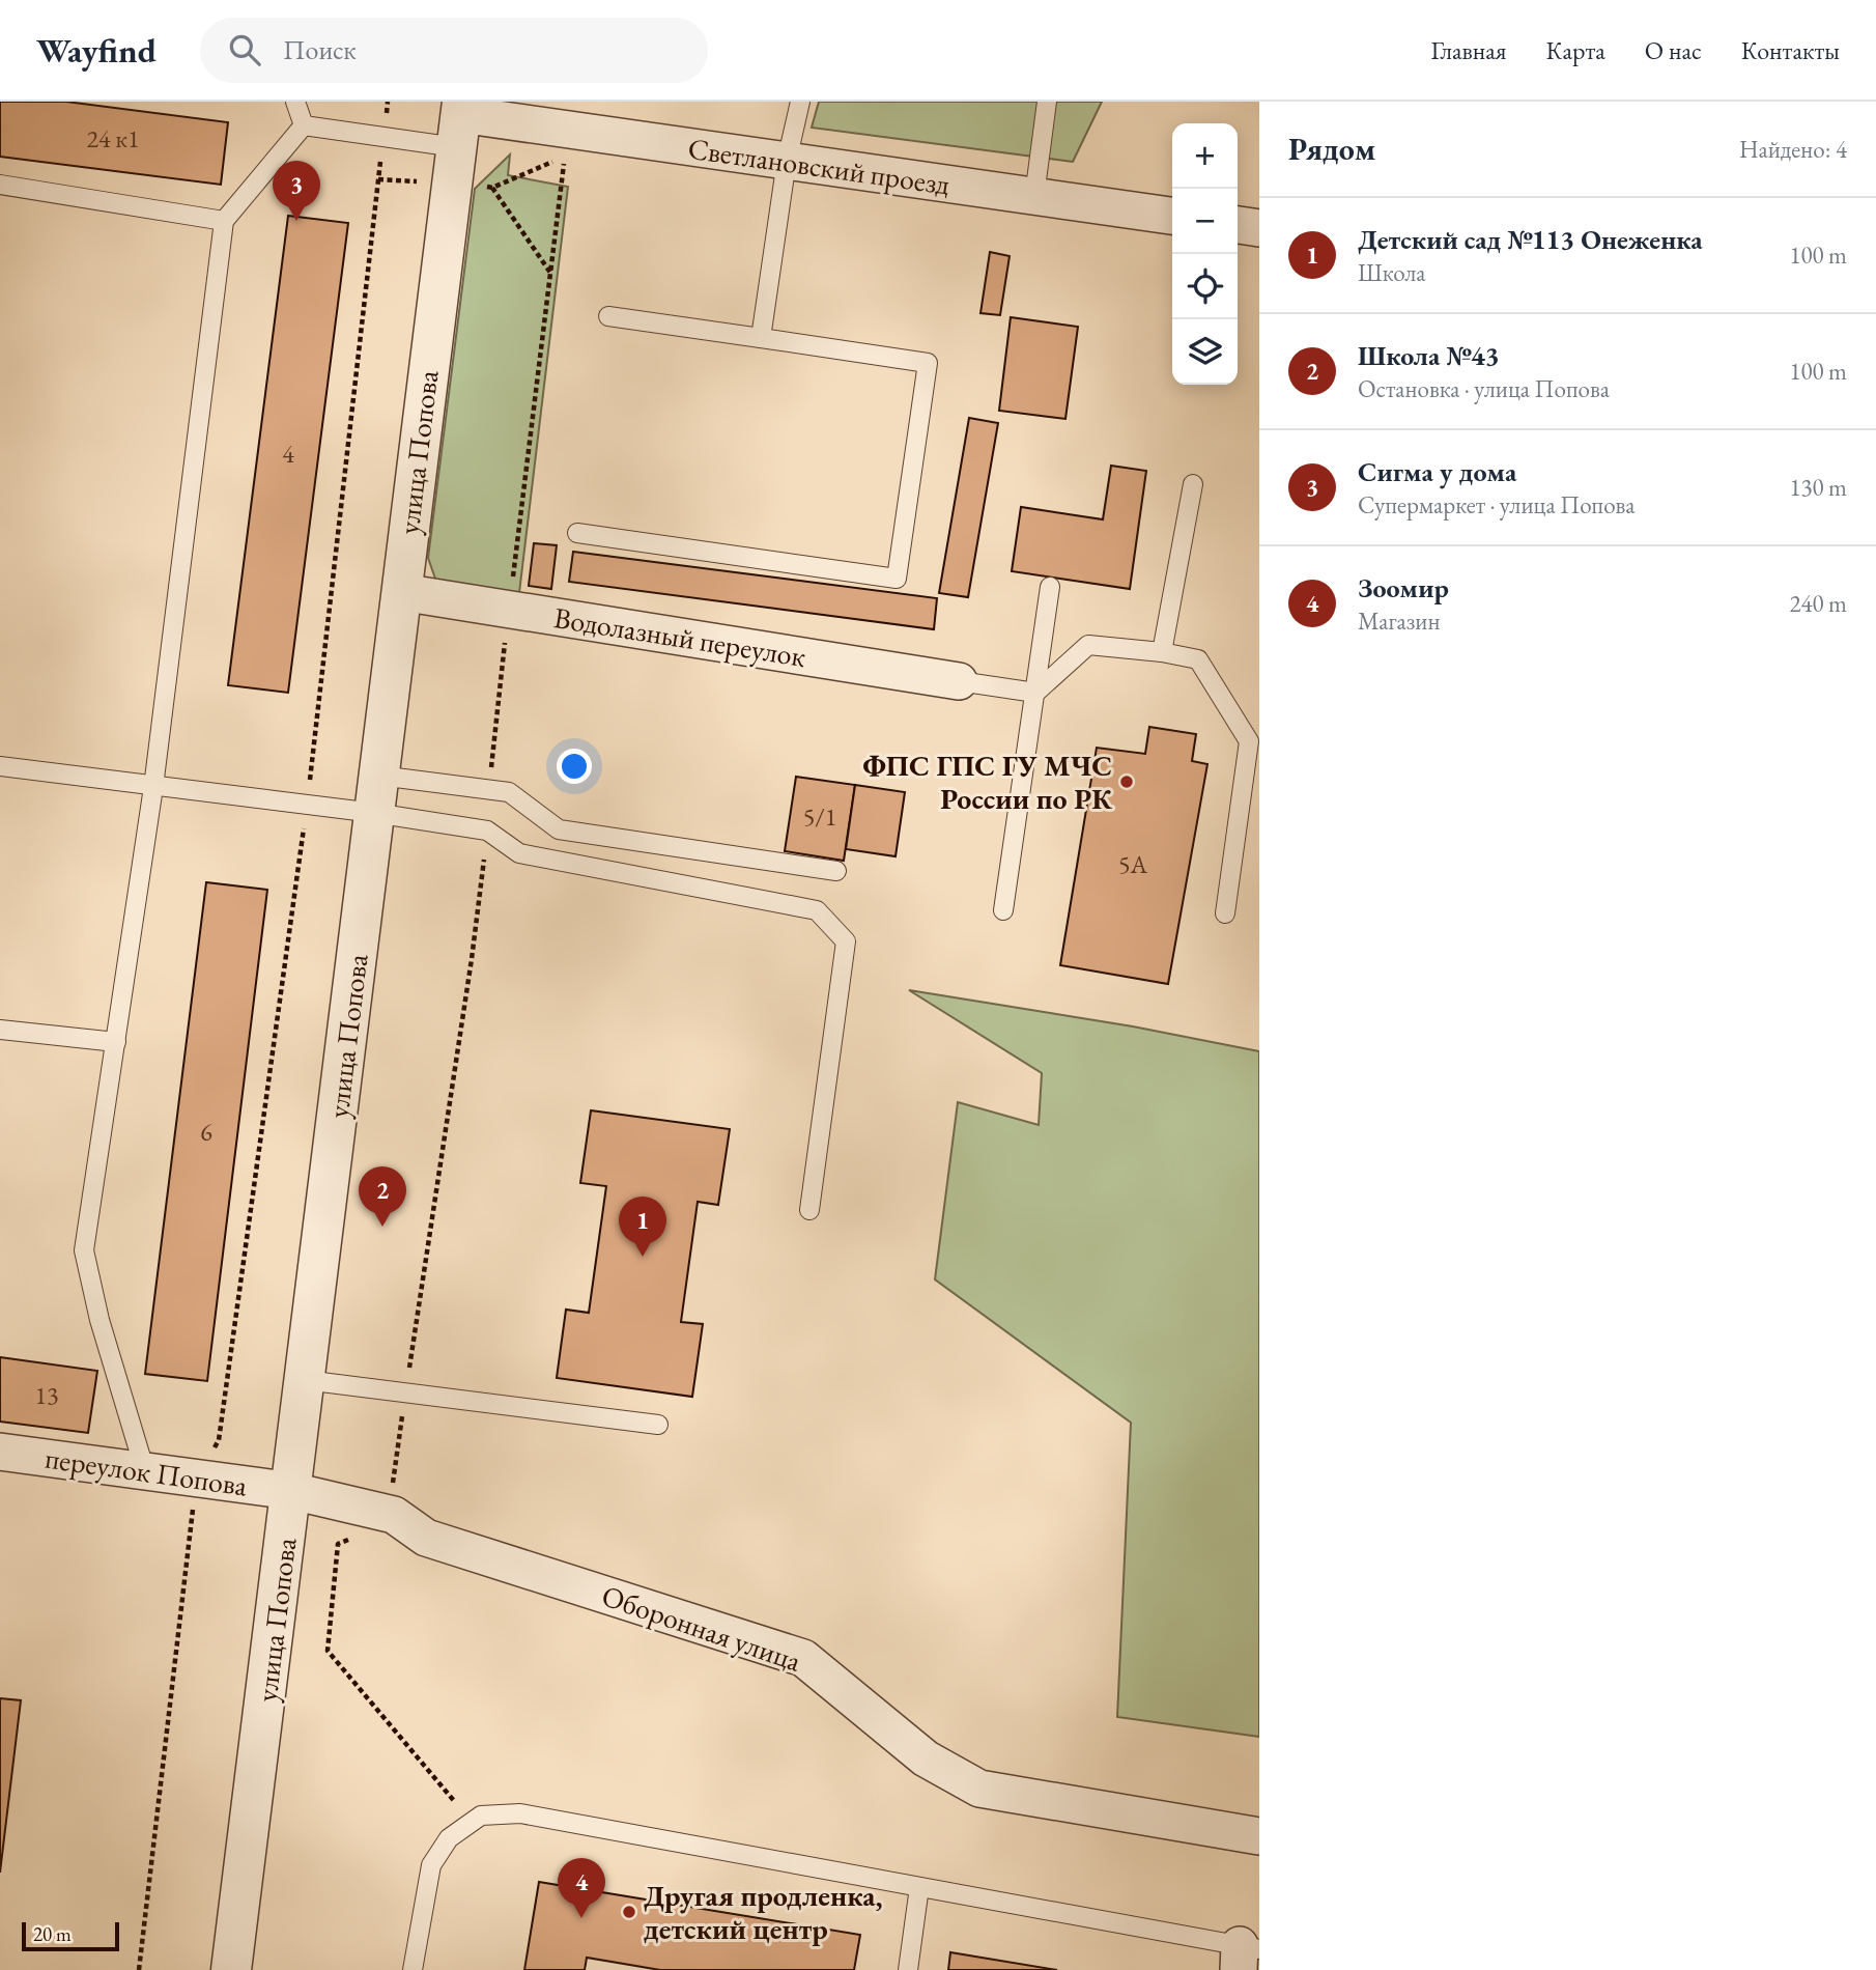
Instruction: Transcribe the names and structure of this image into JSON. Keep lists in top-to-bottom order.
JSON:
{
  "streets": {
    "street": [
      "Светлановский проезд",
      "улица Попова",
      "Водолазный переулок",
      "переулок Попова",
      "Оборонная улица"
    ]
  },
  "crossings": [
    ["Светлановский проезд", "улица Попова"],
    ["улица Попова", "Водолазный переулок"],
    ["улица Попова", "переулок Попова"],
    ["улица Попова", "Оборонная улица"],
    ["переулок Попова", "Оборонная улица"]
  ],
  "places": ["ФПС ГПС ГУ МЧС России по РК", "Другая продленка, детский центр"],
  "house_numbers": [
    "24 к1",
    "4",
    "5/1",
    "5А",
    "6",
    "13"
  ],
  "scale_bar": "20 m",
  "page": {
    "header": "Wayfind",
    "search": "Поиск",
    "nav": [
      "Главная",
      "Карта",
      "О нас",
      "Контакты"
    ],
    "heading": ["Рядом", "Найдено: 4"],
    "map_buttons": ["+", "−"],
    "pins": [
      "3",
      "2",
      "1",
      "4"
    ],
    "list": [
      {
        "mark": "1",
        "name": "Детский сад №113 Онеженка",
        "note": "Школа",
        "value": "100 m"
      },
      {
        "mark": "2",
        "name": "Школа №43",
        "note": "Остановка · улица Попова",
        "value": "100 m"
      },
      {
        "mark": "3",
        "name": "Сигма у дома",
        "note": "Супермаркет · улица Попова",
        "value": "130 m"
      },
      {
        "mark": "4",
        "name": "Зоомир",
        "note": "Магазин",
        "value": "240 m"
      }
    ],
    "scale": "20 m"
  }
}
